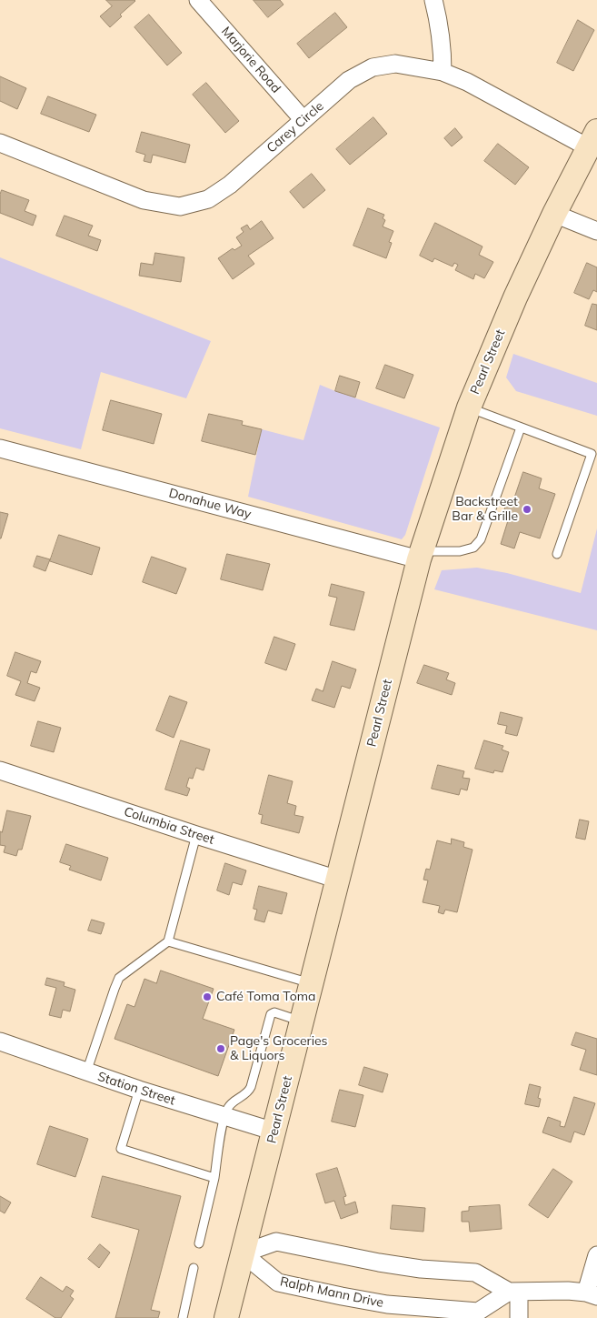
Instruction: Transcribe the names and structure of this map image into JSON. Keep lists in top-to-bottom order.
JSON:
{
  "streets": {
    "main road": ["Pearl Street"],
    "street": [
      "Marjorie Road",
      "Carey Circle",
      "Donahue Way",
      "Columbia Street",
      "Station Street",
      "Ralph Mann Drive"
    ]
  },
  "crossings": [
    ["Marjorie Road", "Carey Circle"],
    ["Carey Circle", "Pearl Street"],
    ["Pearl Street", "Donahue Way"],
    ["Pearl Street", "Columbia Street"],
    ["Pearl Street", "Station Street"],
    ["Pearl Street", "Ralph Mann Drive"]
  ],
  "places": ["Backstreet Bar & Grille", "Café Toma Toma", "Page's Groceries & Liquors"]
}
